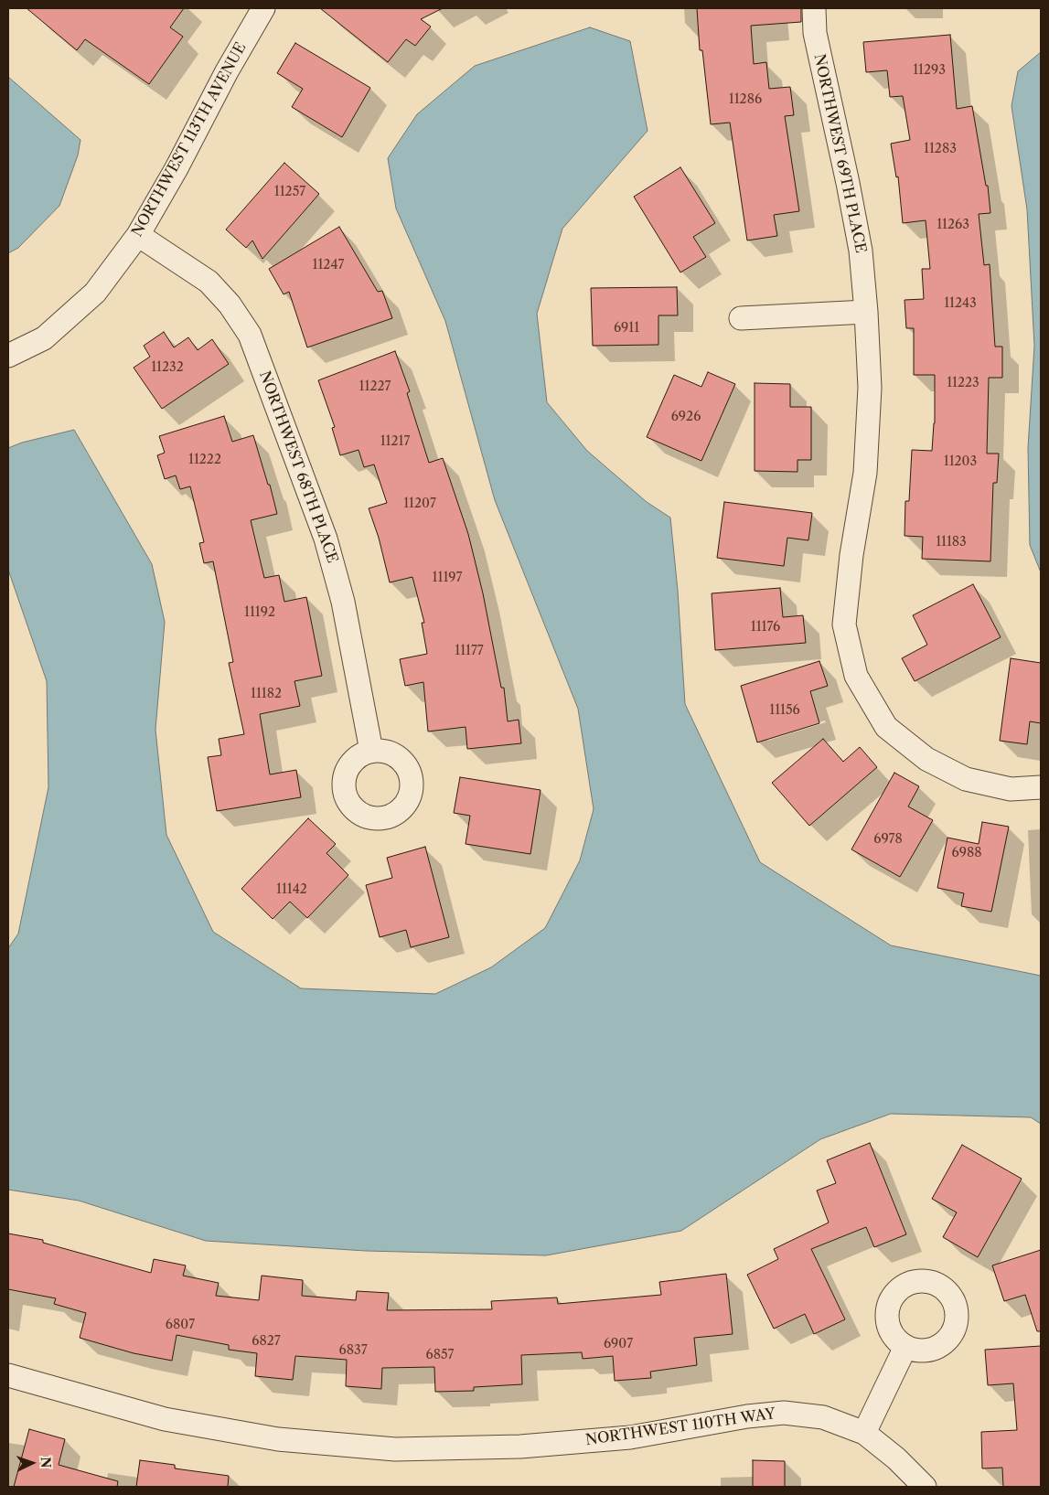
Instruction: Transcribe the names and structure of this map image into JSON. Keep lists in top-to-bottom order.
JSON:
{
  "streets": {
    "street": [
      "NORTHWEST 113TH AVENUE",
      "NORTHWEST 69TH PLACE",
      "NORTHWEST 68TH PLACE",
      "NORTHWEST 110TH WAY"
    ]
  },
  "crossings": [
    ["NORTHWEST 113TH AVENUE", "NORTHWEST 68TH PLACE"]
  ],
  "house_numbers": [
    "11293",
    "11286",
    "11283",
    "11257",
    "11263",
    "11247",
    "11243",
    "6911",
    "11232",
    "11223",
    "11227",
    "6926",
    "11217",
    "11222",
    "11203",
    "11207",
    "11183",
    "11197",
    "11192",
    "11176",
    "11177",
    "11182",
    "11156",
    "6978",
    "6988",
    "11142",
    "6807",
    "6827",
    "6907",
    "6837",
    "6857"
  ],
  "north": "right"
}
